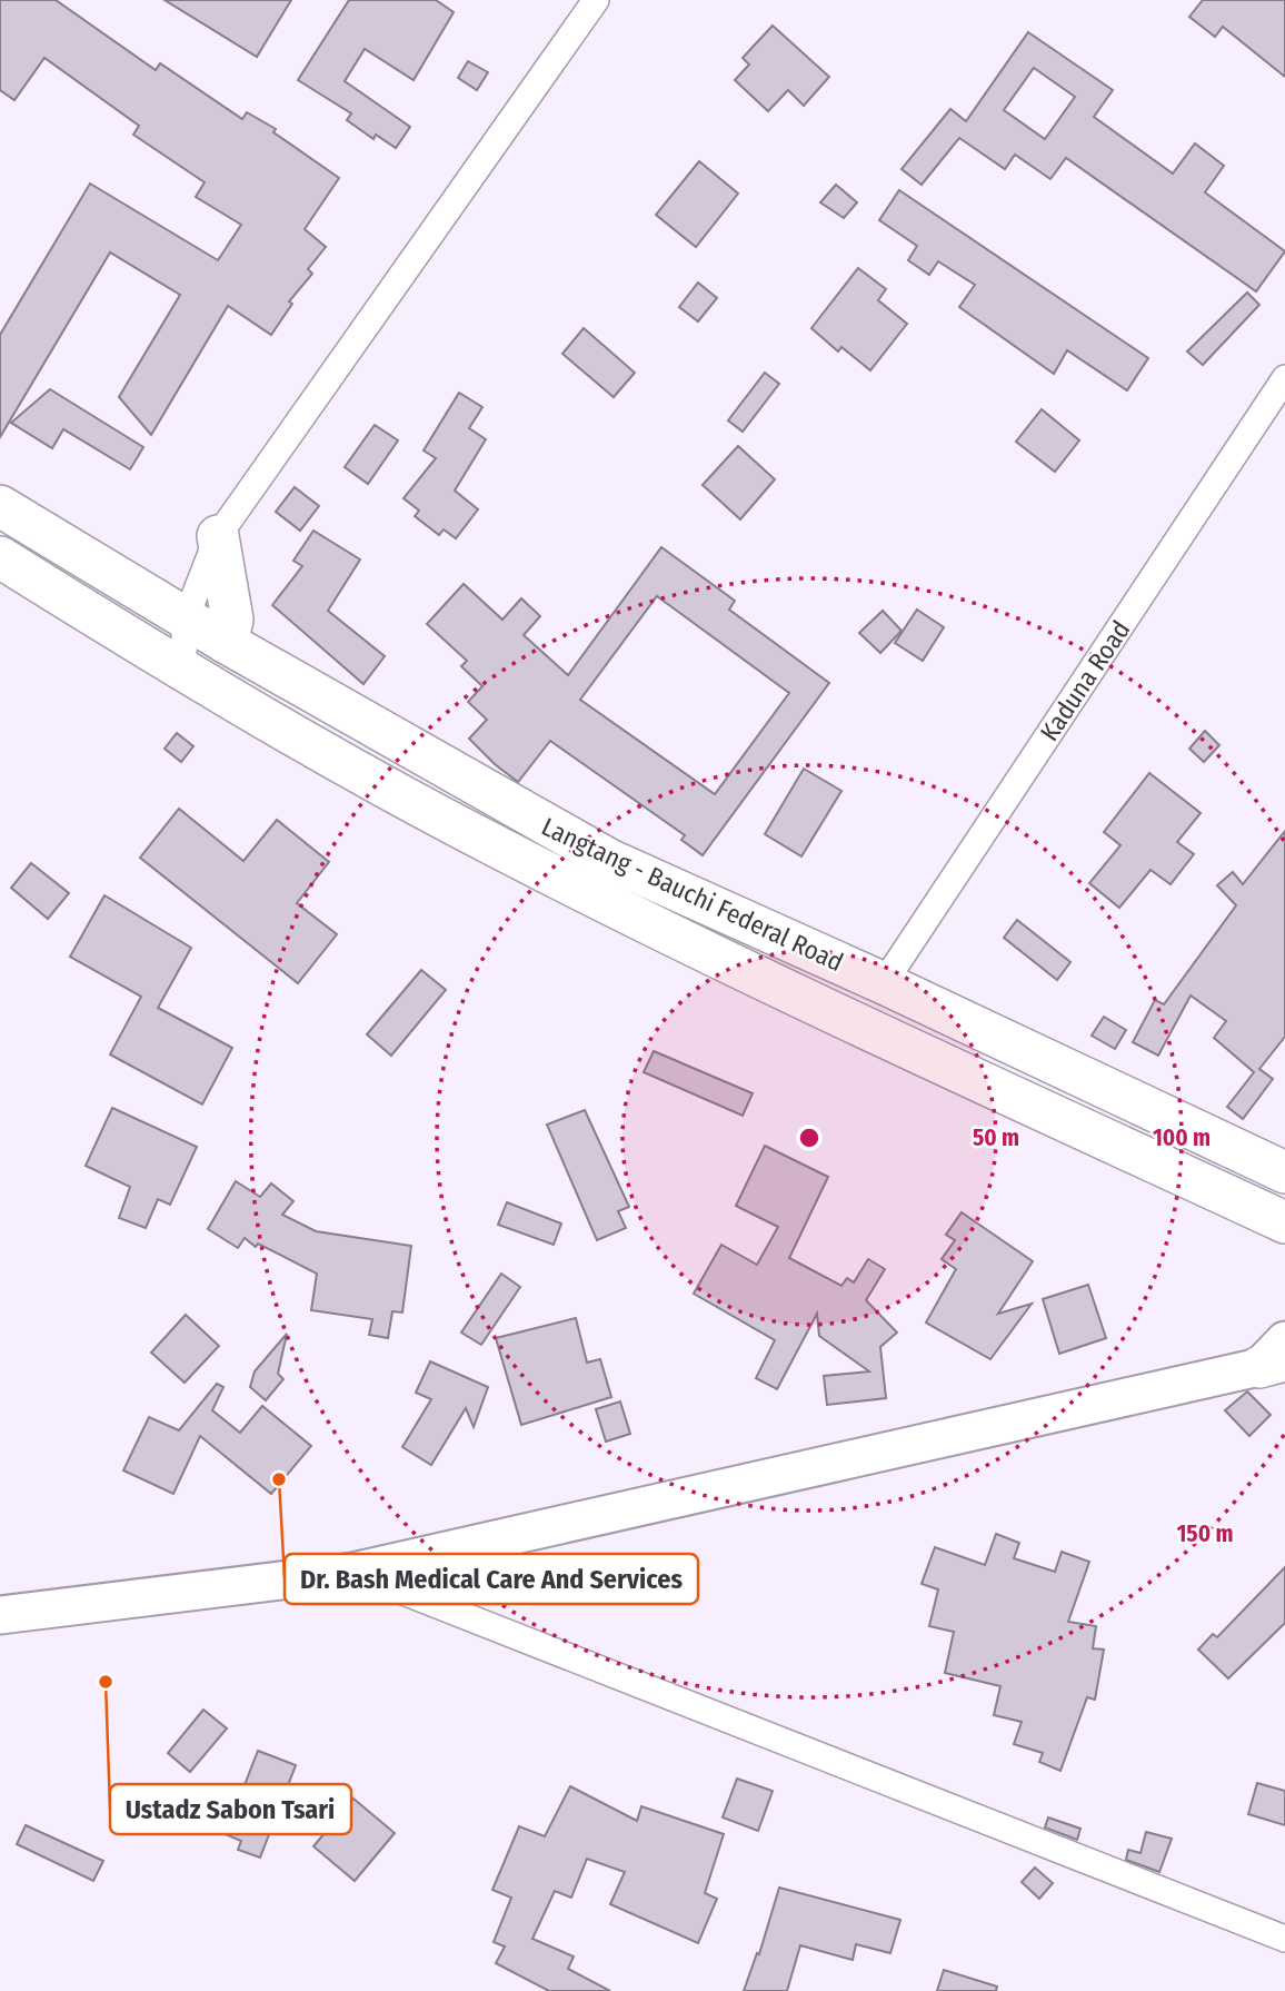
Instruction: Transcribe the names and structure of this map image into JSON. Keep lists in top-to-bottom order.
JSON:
{
  "streets": {
    "main road": ["Langtang - Bauchi Federal Road"],
    "street": ["Kaduna Road"]
  },
  "crossings": [
    ["Kaduna Road", "Langtang - Bauchi Federal Road"]
  ],
  "places": ["Dr. Bash Medical Care And Services", "Ustadz Sabon Tsari"],
  "rings": ["50 m", "100 m", "150 m"]
}
